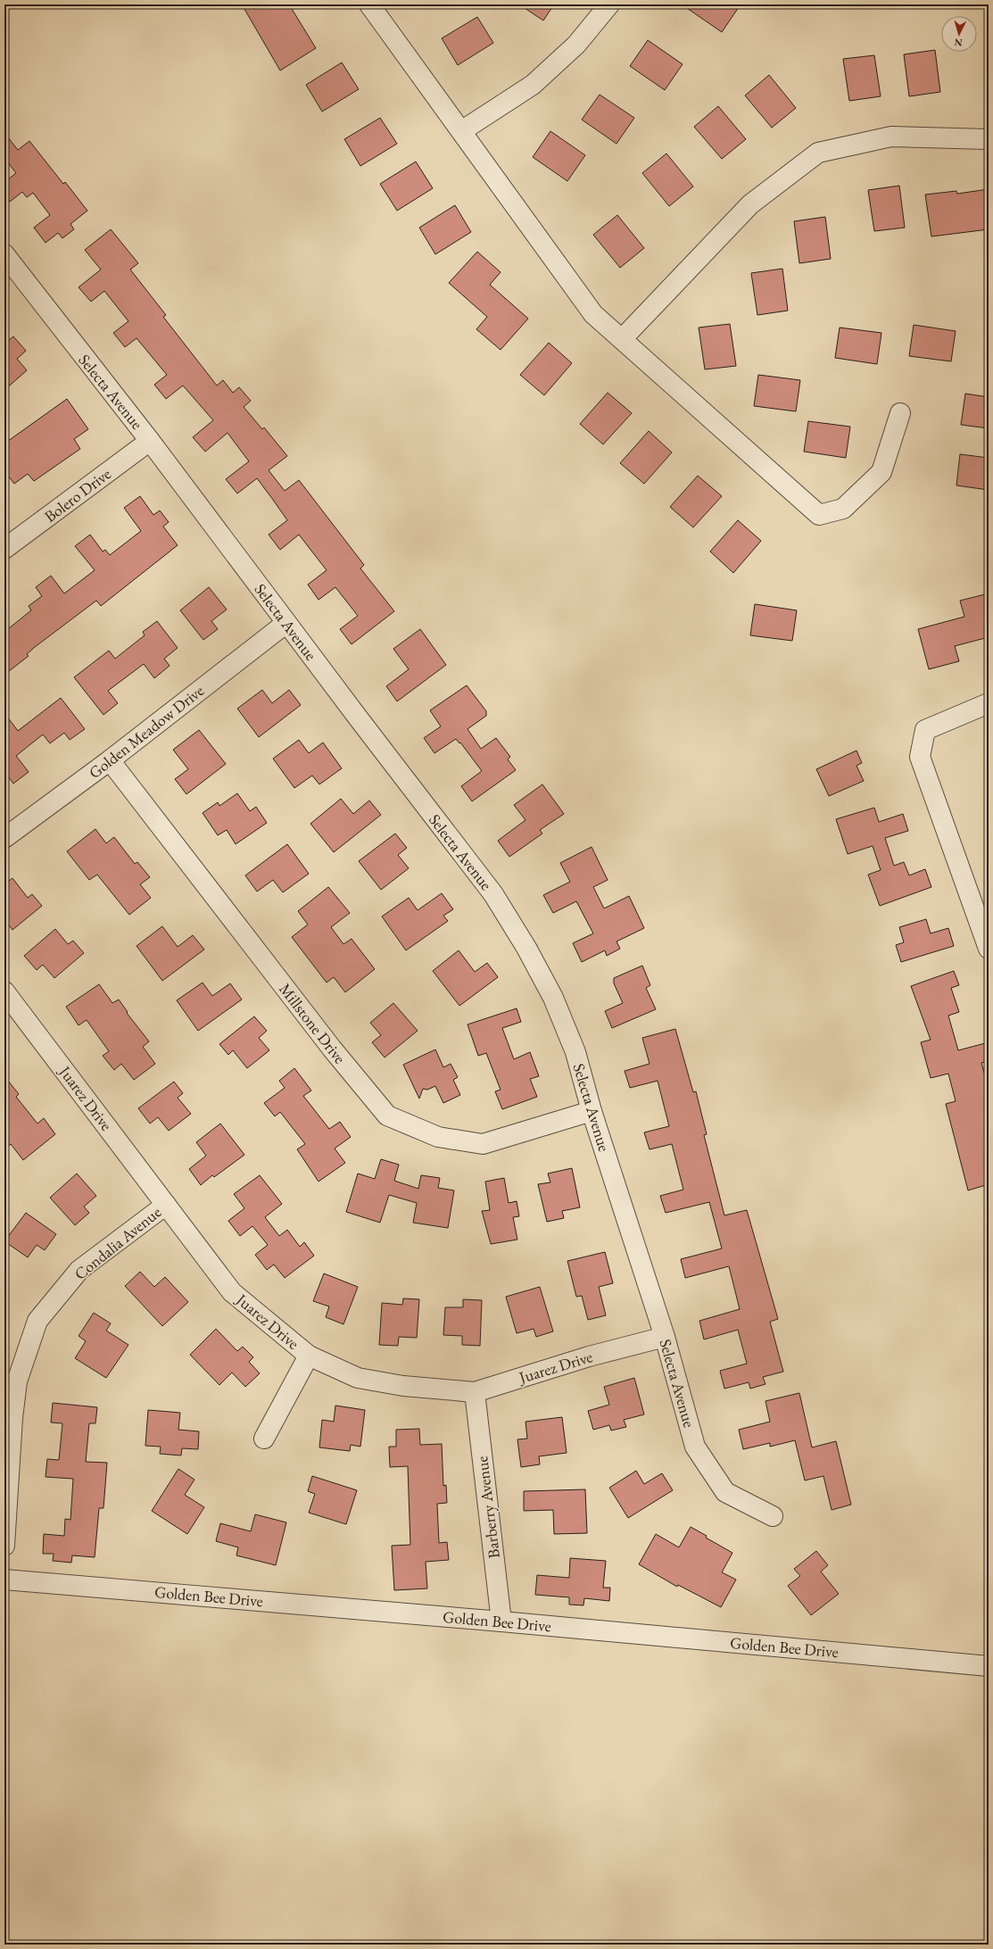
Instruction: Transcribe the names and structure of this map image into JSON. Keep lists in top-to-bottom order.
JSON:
{
  "streets": {
    "street": [
      "Selecta Avenue",
      "Bolero Drive",
      "Golden Meadow Drive",
      "Millstone Drive",
      "Juarez Drive",
      "Condalia Avenue",
      "Barberry Avenue",
      "Golden Bee Drive"
    ]
  },
  "crossings": [
    ["Selecta Avenue", "Bolero Drive"],
    ["Selecta Avenue", "Golden Meadow Drive"],
    ["Selecta Avenue", "Millstone Drive"],
    ["Selecta Avenue", "Juarez Drive"],
    ["Golden Meadow Drive", "Millstone Drive"],
    ["Juarez Drive", "Condalia Avenue"],
    ["Juarez Drive", "Barberry Avenue"],
    ["Barberry Avenue", "Golden Bee Drive"]
  ],
  "north": "bottom"
}
